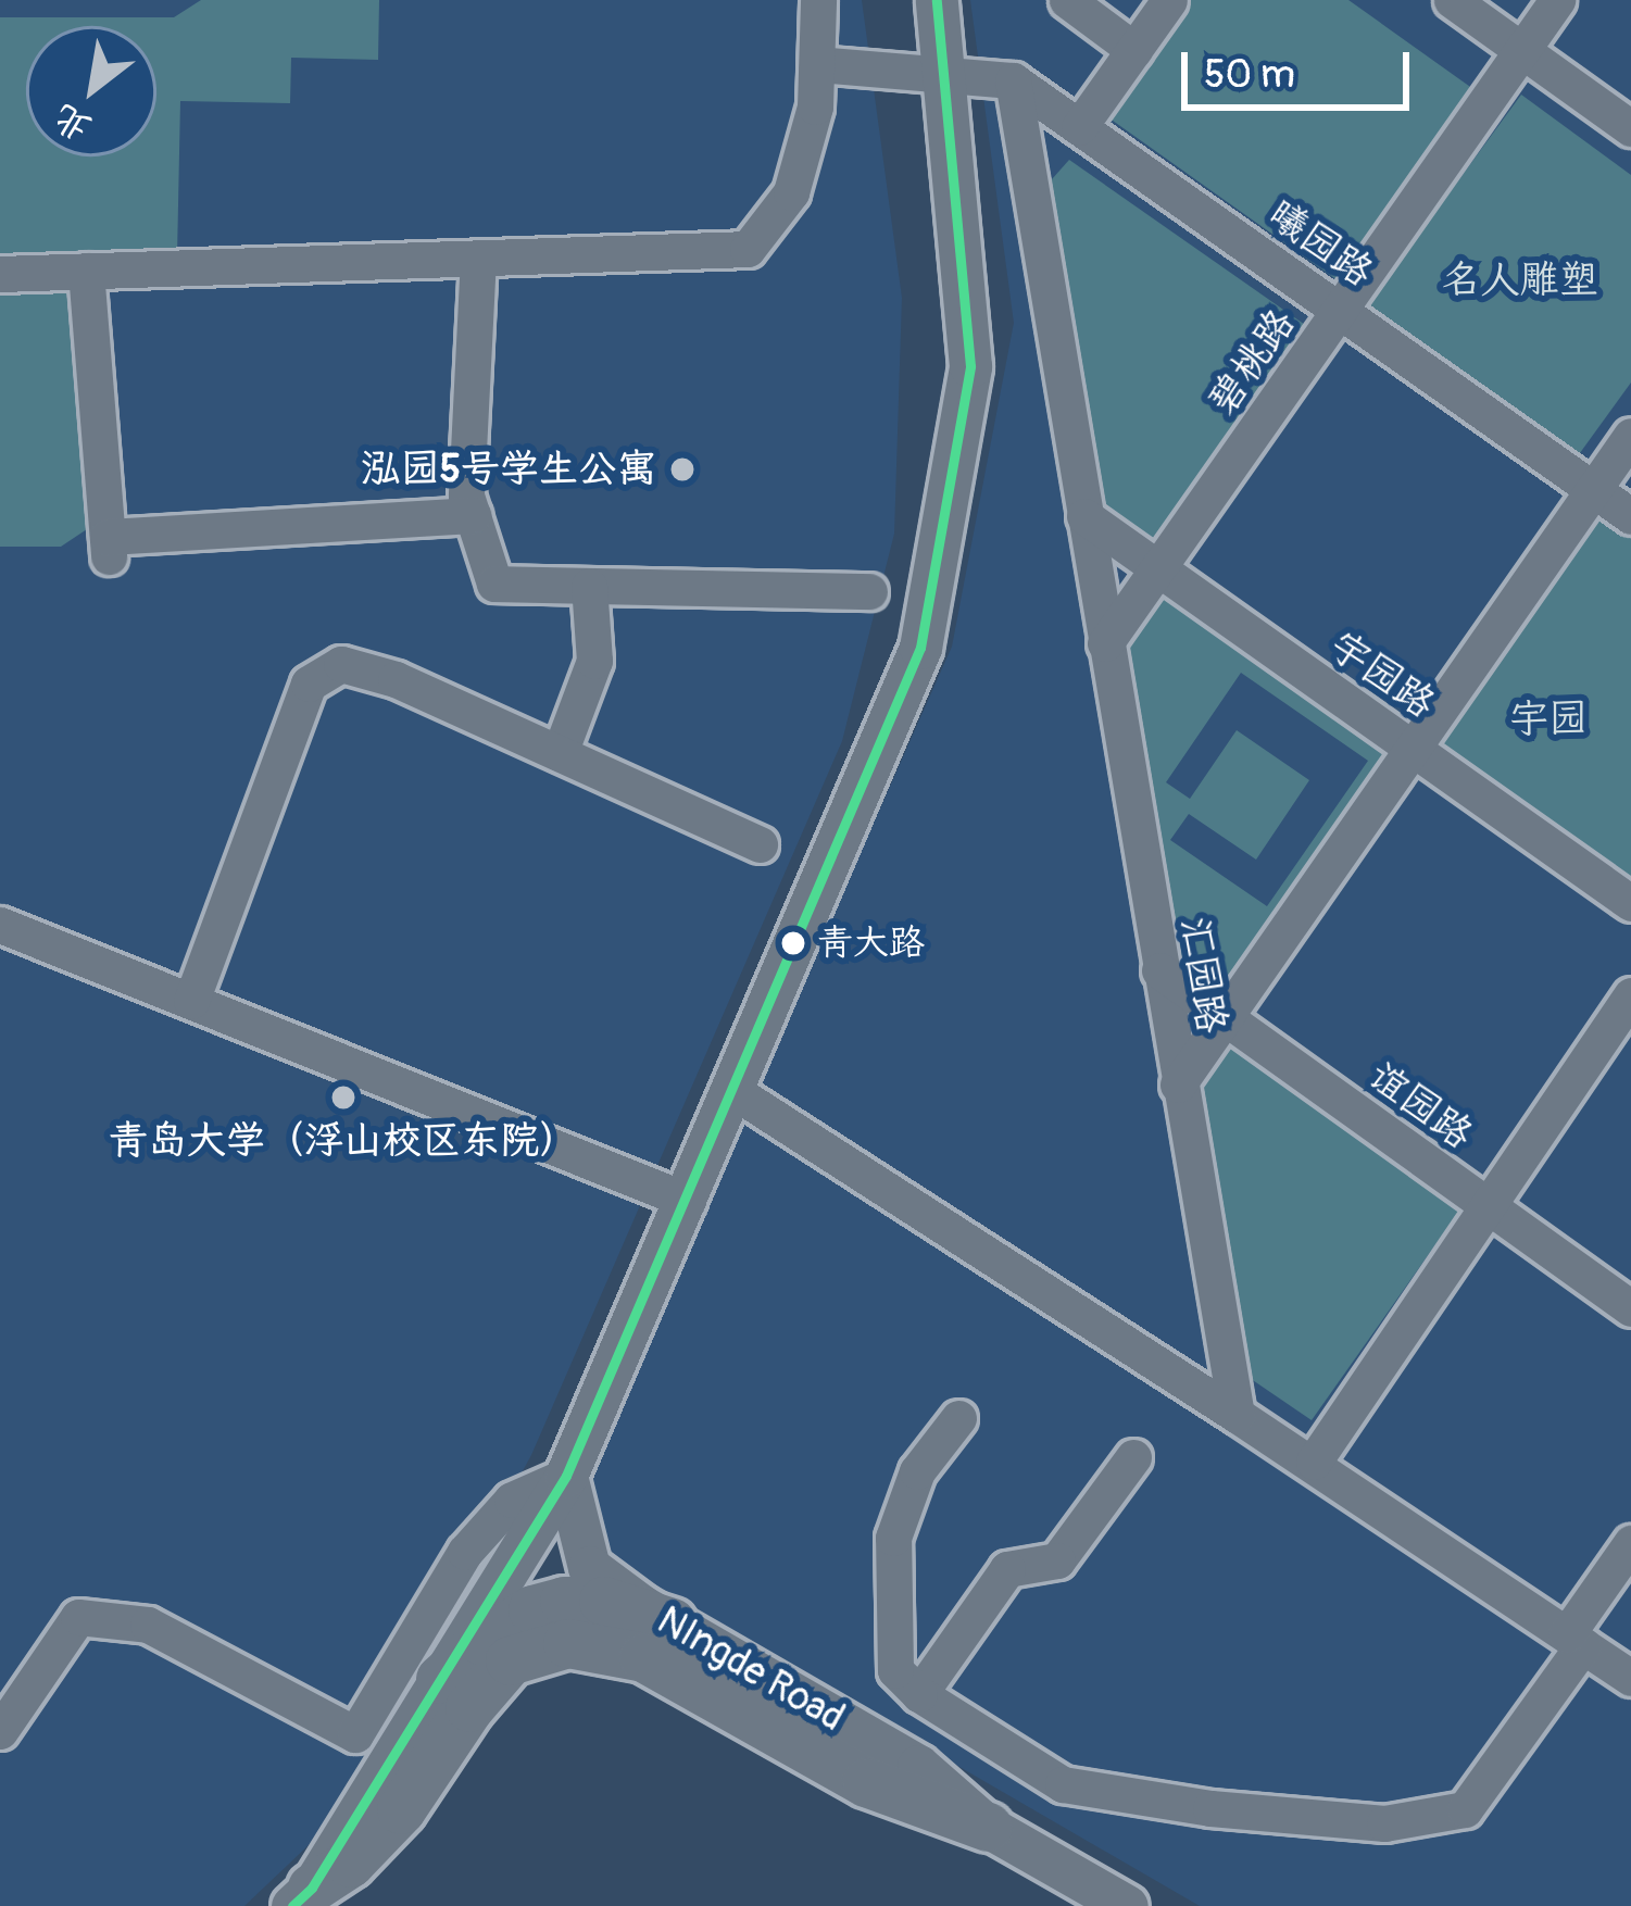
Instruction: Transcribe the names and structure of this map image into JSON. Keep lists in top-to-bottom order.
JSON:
{
  "streets": {
    "street": [
      "曦园路",
      "碧桃路",
      "宇园路",
      "汇园路",
      "谊园路",
      "NIngde Road"
    ]
  },
  "crossings": [
    ["曦园路", "碧桃路"],
    ["曦园路", "汇园路"],
    ["碧桃路", "宇园路"],
    ["碧桃路", "汇园路"],
    ["宇园路", "汇园路"],
    ["汇园路", "谊园路"]
  ],
  "parks": ["名人雕塑", "宇园"],
  "places": ["泓园5号学生公寓", "青大路", "青岛大学（浮山校区东院）"],
  "scale_bar": "50 m",
  "north": "bottom left"
}
